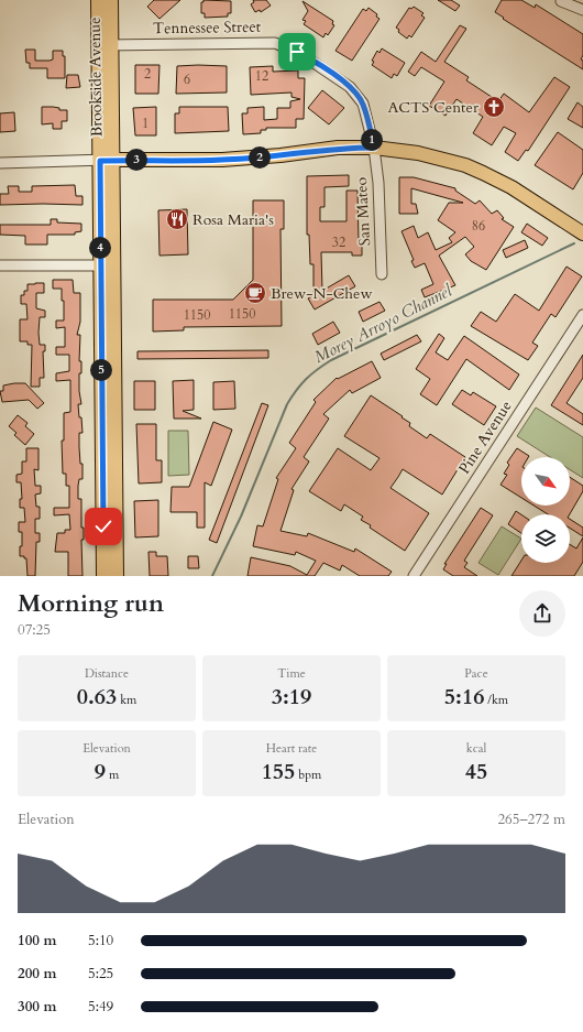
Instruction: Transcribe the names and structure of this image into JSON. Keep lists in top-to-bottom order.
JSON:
{
  "streets": {
    "main road": ["Brookside Avenue"],
    "street": ["Tennessee Street", "San Mateo", "Pine Avenue"]
  },
  "crossings": [
    ["Tennessee Street", "Brookside Avenue"],
    ["Tennessee Street", "San Mateo"]
  ],
  "water": ["Morey Arroyo Channel"],
  "places": {
    "church": ["ACTS Center"],
    "restaurant": ["Rosa Maria's"],
    "cafe": ["Brew-N-Chew"]
  },
  "house_numbers": [
    "2",
    "12",
    "6",
    "1",
    "86",
    "32",
    "1150",
    "1150"
  ],
  "north": "bottom right",
  "page": {
    "pins": [
      "1",
      "2",
      "3",
      "4",
      "5"
    ],
    "heading": ["Morning run", "07:25"],
    "stats": [
      ["Distance", "0.63 km"],
      ["Time", "3:19"],
      ["Pace", "5:16 /km"],
      ["Elevation", "9 m"],
      ["Heart rate", "155 bpm"],
      ["kcal", "45"]
    ],
    "chart": ["Elevation", "265–272 m"],
    "list": [
      {
        "name": "100 m",
        "note": "5:10"
      },
      {
        "name": "200 m",
        "note": "5:25"
      },
      {
        "name": "300 m",
        "note": "5:49"
      }
    ]
  }
}
